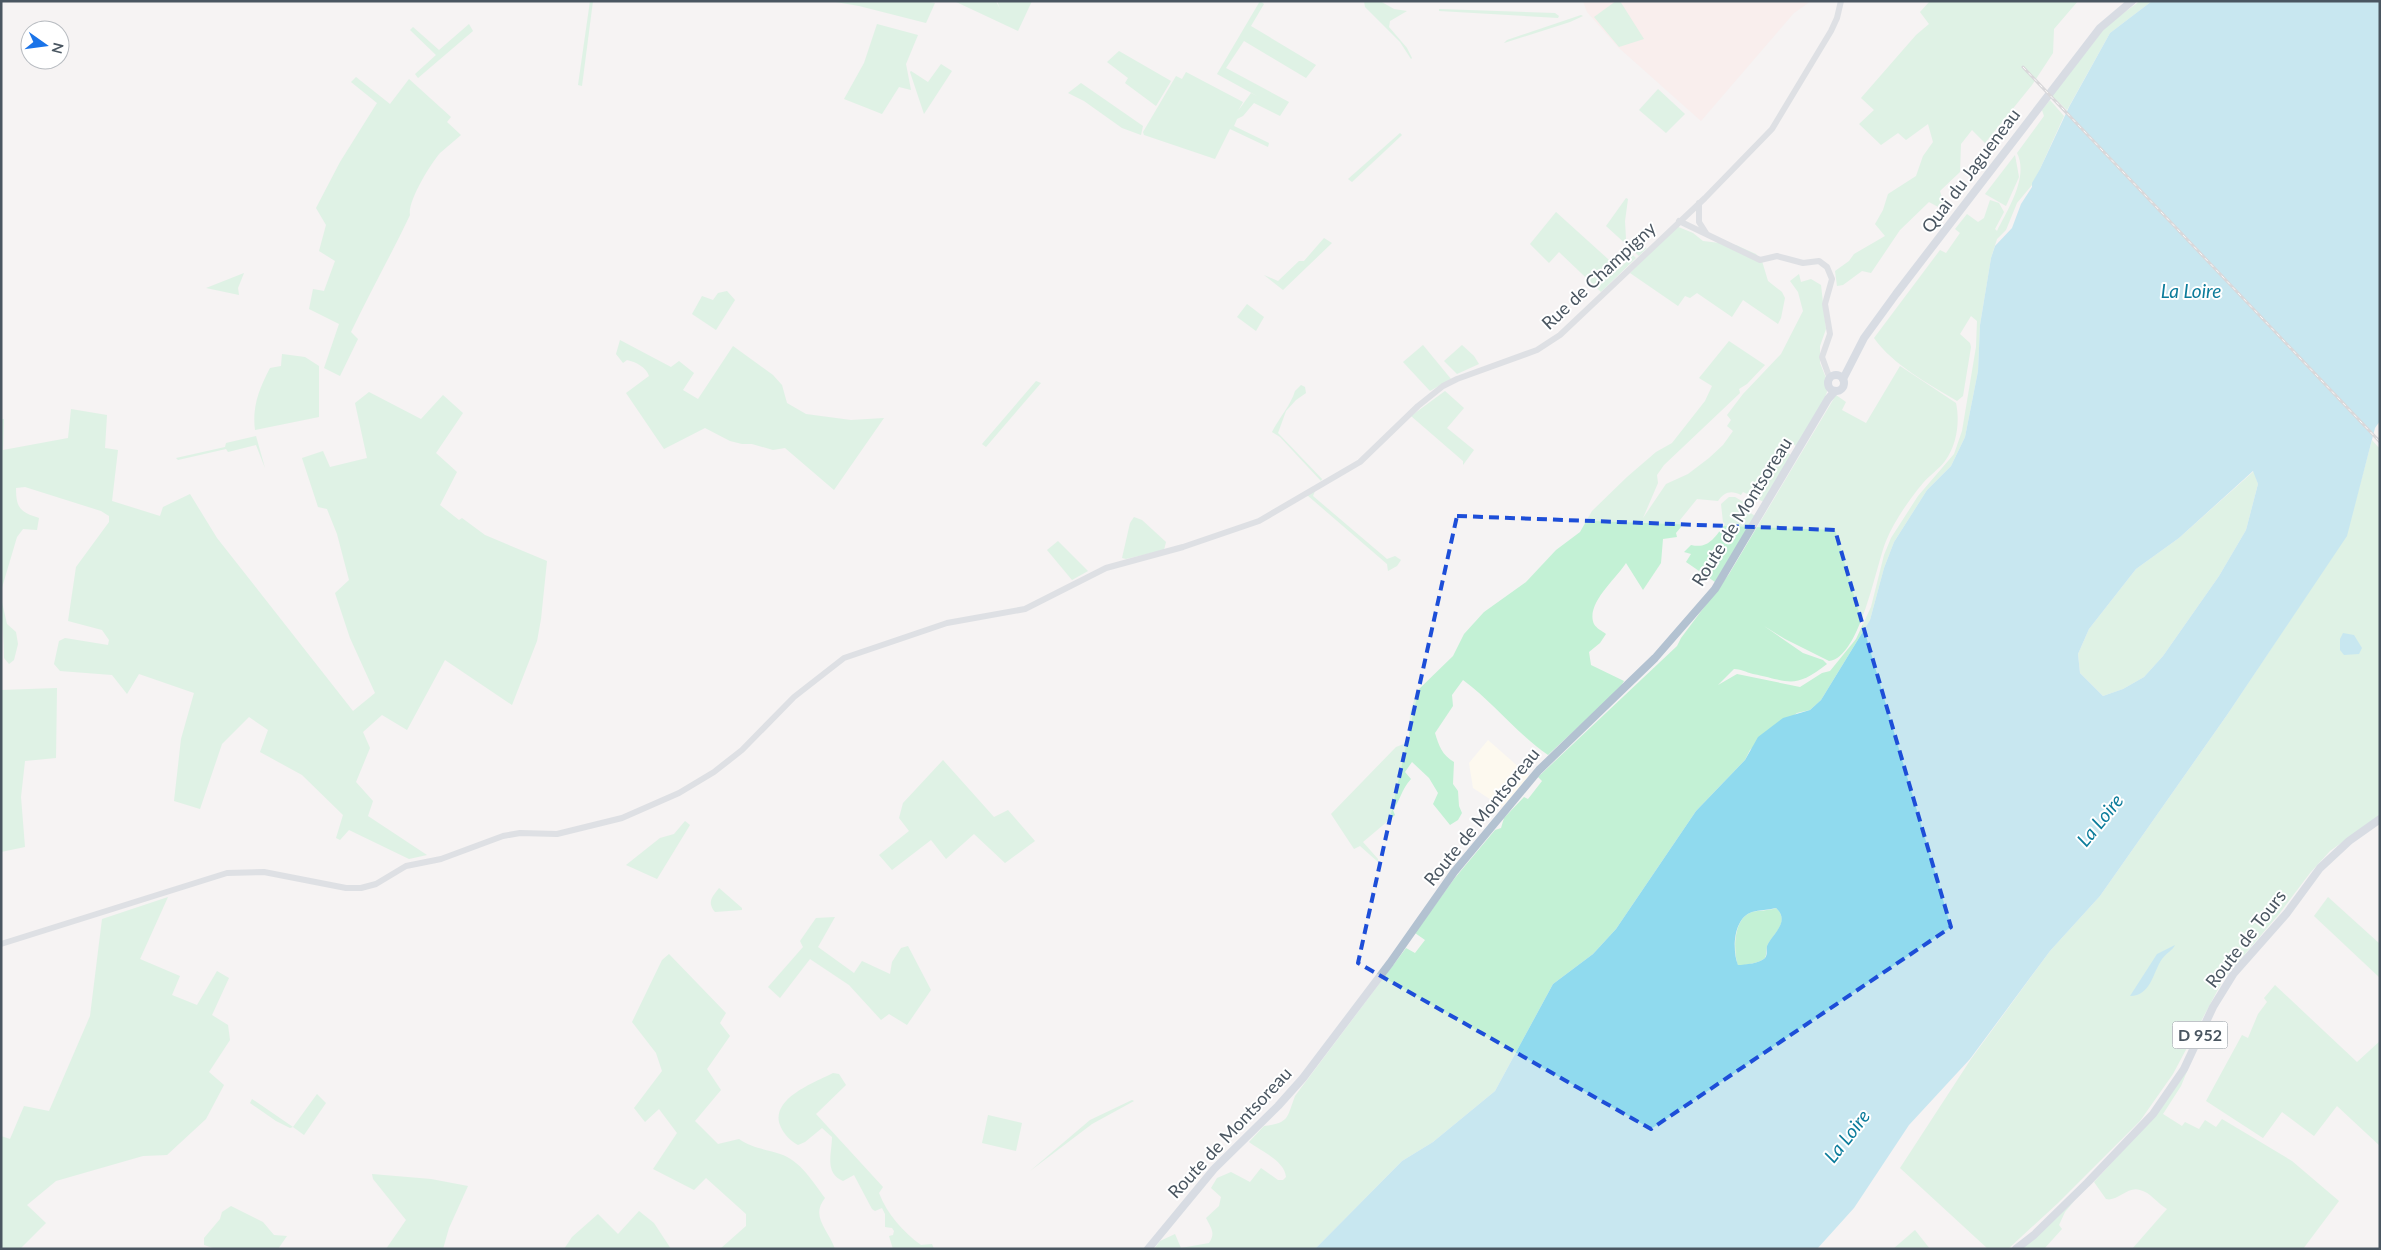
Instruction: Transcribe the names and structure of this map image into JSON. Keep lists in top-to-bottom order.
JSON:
{
  "streets": {
    "main road": [
      "Quai du Jagueneau",
      "Route de Montsoreau",
      "Route de Tours",
      "D 952"
    ],
    "street": ["Rue de Champigny"]
  },
  "water": ["La Loire"],
  "north": "right"
}
